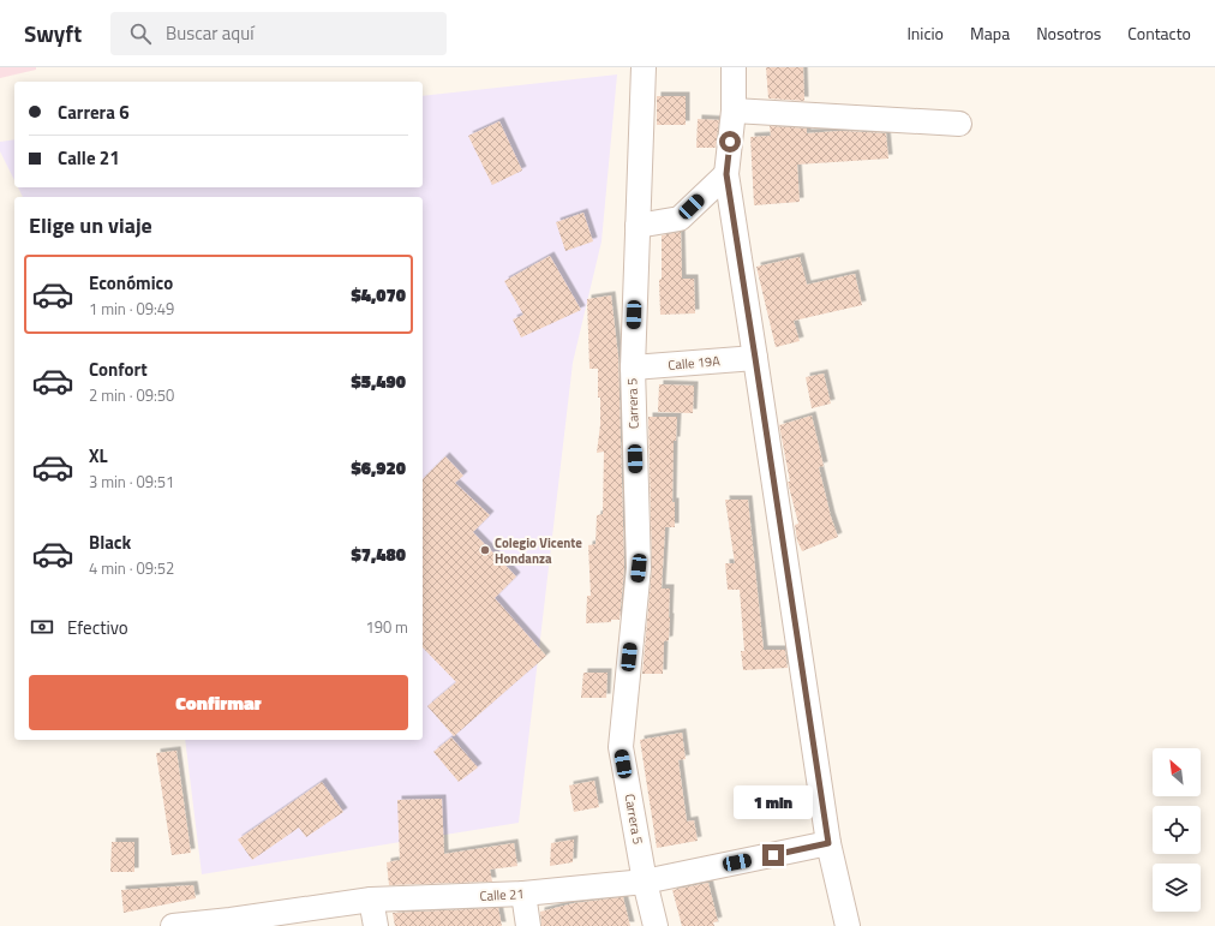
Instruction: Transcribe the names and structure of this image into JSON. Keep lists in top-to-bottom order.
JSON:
{
  "streets": {
    "street": ["Calle 19A", "Carrera 5", "Calle 21"]
  },
  "crossings": [
    ["Calle 19A", "Carrera 5"],
    ["Carrera 5", "Calle 21"]
  ],
  "places": ["Colegio Vicente Hondanza"],
  "north": "top left",
  "page": {
    "header": "Swyft",
    "search": "Buscar aquí",
    "nav": [
      "Inicio",
      "Mapa",
      "Nosotros",
      "Contacto"
    ],
    "banner": ["Carrera 6", "Calle 21"],
    "heading": "Elige un viaje",
    "list": [
      {
        "name": "Económico",
        "note": "1 min · 09:49",
        "value": "$4,070"
      },
      {
        "name": "Confort",
        "note": "2 min · 09:50",
        "value": "$5,490"
      },
      {
        "name": "XL",
        "note": "3 min · 09:51",
        "value": "$6,920"
      },
      {
        "name": "Black",
        "note": "4 min · 09:52",
        "value": "$7,480"
      }
    ],
    "pay": ["Efectivo", "190 m"],
    "buttons": "Confirmar",
    "bubble": "1 min"
  }
}
